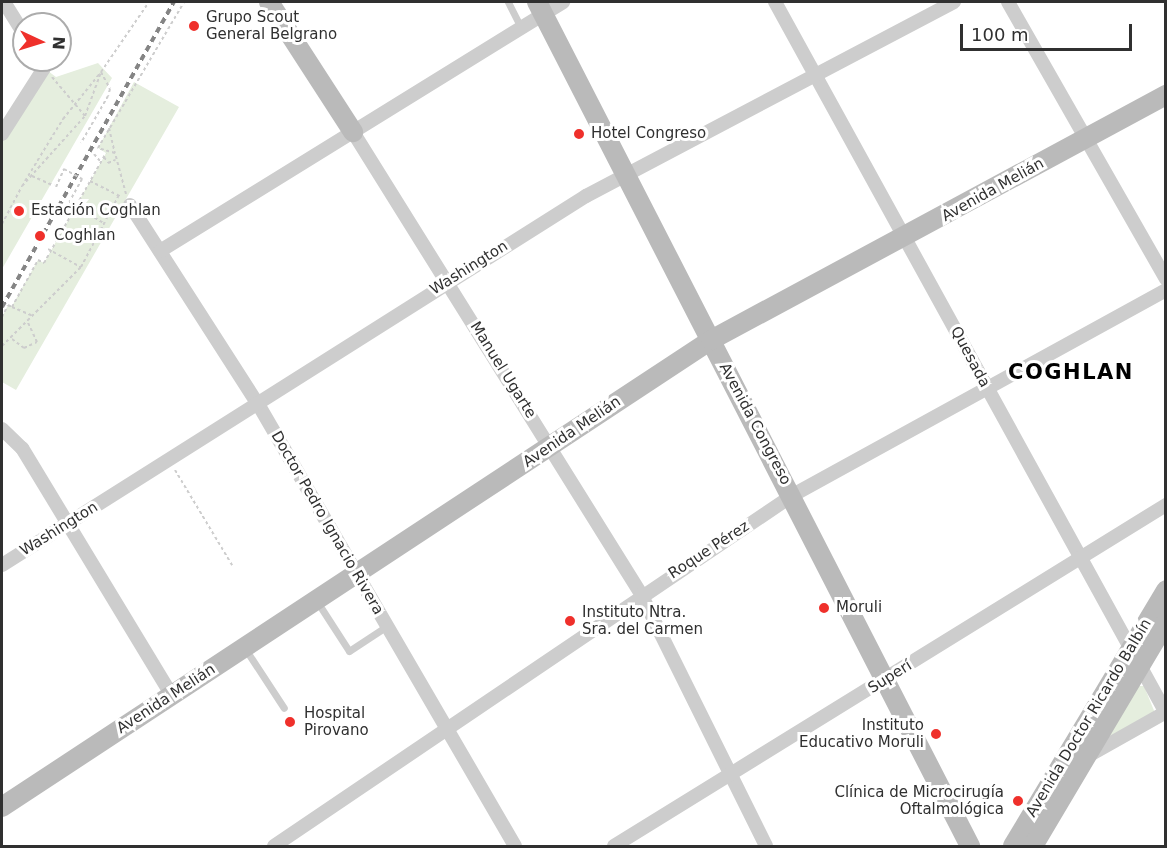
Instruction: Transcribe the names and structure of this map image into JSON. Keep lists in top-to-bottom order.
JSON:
{
  "streets": {
    "street": [
      "Avenida Melián",
      "Washington",
      "Quesada",
      "Manuel Ugarte",
      "Avenida Congreso",
      "Doctor Pedro Ignacio Rivera",
      "Roque Pérez",
      "Superí",
      "Avenida Doctor Ricardo Balbín"
    ]
  },
  "crossings": [
    ["Avenida Melián", "Quesada"],
    ["Avenida Melián", "Manuel Ugarte"],
    ["Avenida Melián", "Avenida Congreso"],
    ["Avenida Melián", "Doctor Pedro Ignacio Rivera"],
    ["Washington", "Quesada"],
    ["Washington", "Manuel Ugarte"],
    ["Washington", "Avenida Congreso"],
    ["Washington", "Doctor Pedro Ignacio Rivera"],
    ["Quesada", "Roque Pérez"],
    ["Quesada", "Superí"],
    ["Quesada", "Avenida Doctor Ricardo Balbín"],
    ["Manuel Ugarte", "Roque Pérez"],
    ["Manuel Ugarte", "Superí"],
    ["Avenida Congreso", "Roque Pérez"],
    ["Avenida Congreso", "Superí"],
    ["Doctor Pedro Ignacio Rivera", "Roque Pérez"]
  ],
  "districts": ["COGHLAN"],
  "places": [
    "Grupo Scout General Belgrano",
    "Hotel Congreso",
    "Estación Coghlan",
    "Coghlan",
    "Moruli",
    "Instituto Ntra. Sra. del Carmen",
    "Hospital Pirovano",
    "Instituto Educativo Moruli",
    "Clínica de Microcirugía Oftalmológica"
  ],
  "scale_bar": "100 m",
  "north": "right"
}
